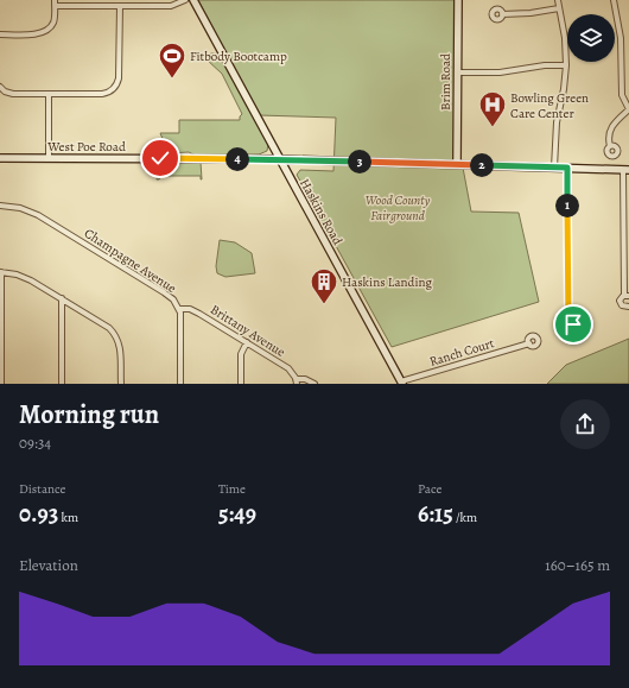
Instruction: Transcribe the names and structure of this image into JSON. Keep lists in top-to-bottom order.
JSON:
{
  "streets": {
    "main road": ["Brim Road", "West Poe Road", "Haskins Road"],
    "street": ["Champagne Avenue", "Brittany Avenue", "Ranch Court"]
  },
  "crossings": [
    ["Brim Road", "West Poe Road"],
    ["West Poe Road", "Haskins Road"],
    ["Haskins Road", "Ranch Court"],
    ["Champagne Avenue", "Brittany Avenue"]
  ],
  "parks": ["Wood County Fairground"],
  "places": {
    "sports": ["Fitbody Bootcamp"],
    "hospital": ["Bowling Green Care Center"],
    "building": ["Haskins Landing"]
  },
  "page": {
    "pins": [
      "4",
      "3",
      "2",
      "1"
    ],
    "heading": ["Morning run", "09:34"],
    "stats": [
      ["Distance", "0.93 km"],
      ["Time", "5:49"],
      ["Pace", "6:15 /km"]
    ],
    "chart": ["Elevation", "160–165 m"]
  }
}
